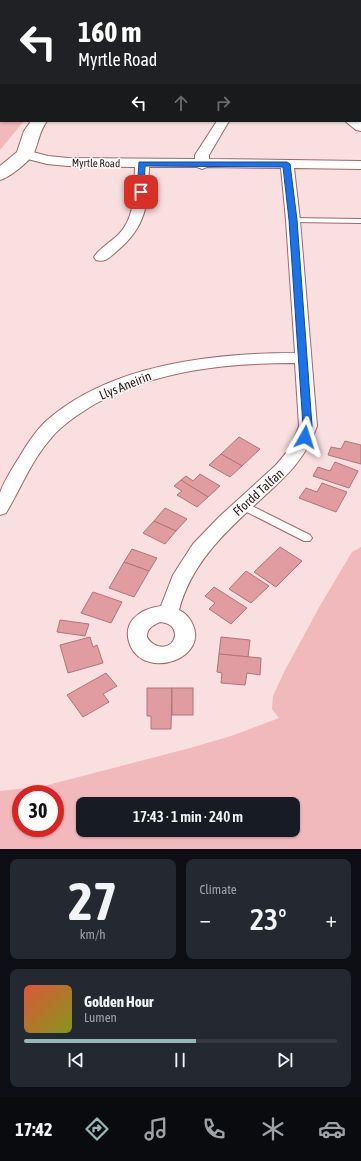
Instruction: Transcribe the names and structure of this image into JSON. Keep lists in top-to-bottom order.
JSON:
{
  "streets": {
    "street": ["Myrtle Road", "Llys Aneirin", "Ffordd Talfan"]
  },
  "crossings": [
    ["Myrtle Road", "Ffordd Talfan"],
    ["Llys Aneirin", "Ffordd Talfan"]
  ],
  "page": {
    "turn": ["160 m", "Myrtle Road"],
    "limit": "30",
    "trip": "17:43 · 1 min · 240 m",
    "tile": [
      ["27", "km/h"],
      "Climate"
    ],
    "heat": ["−", "23°", "+"],
    "song": ["Golden Hour", "Lumen"],
    "tabs": "17:42"
  }
}
